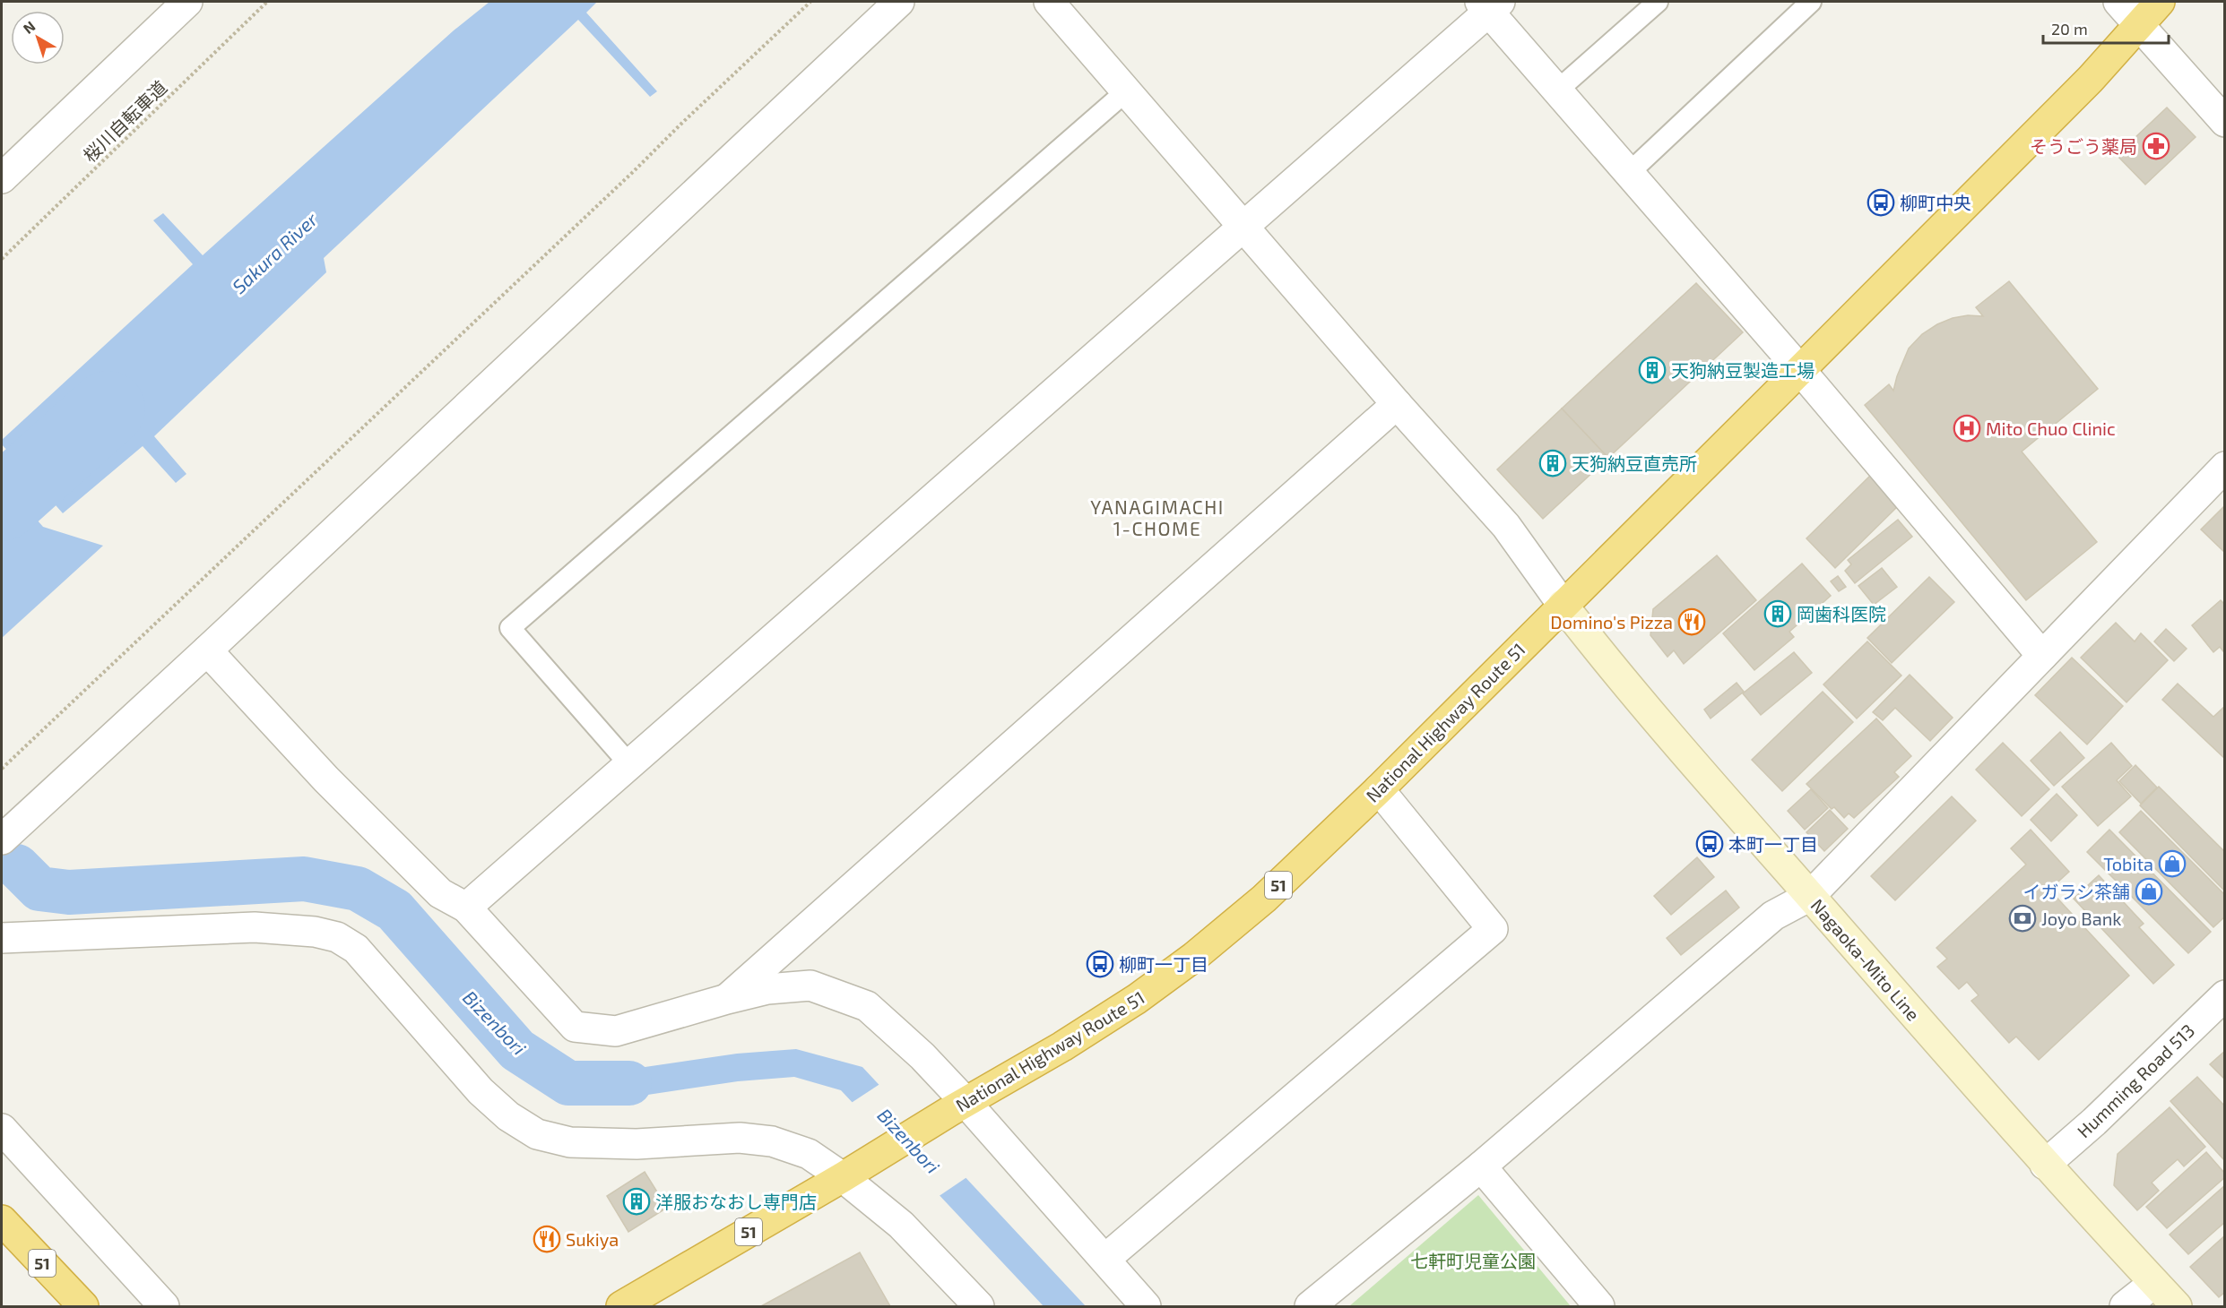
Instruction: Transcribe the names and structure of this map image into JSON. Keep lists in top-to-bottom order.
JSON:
{
  "streets": {
    "highway": ["National Highway Route 51", "51"],
    "main road": ["Nagaoka-Mito Line"],
    "street": ["Humming Road 513"],
    "path": ["桜川自転車道"]
  },
  "crossings": [
    ["National Highway Route 51", "Nagaoka-Mito Line"],
    ["Nagaoka-Mito Line", "Humming Road 513"]
  ],
  "districts": ["YANAGIMACHI 1-CHOME"],
  "water": ["Sakura River", "Bizenbori"],
  "parks": ["七軒町児童公園"],
  "places": {
    "pharmacy": ["そうごう薬局"],
    "bus stop": ["柳町中央", "本町一丁目", "柳町一丁目"],
    "building": [
      "天狗納豆製造工場",
      "天狗納豆直売所",
      "岡歯科医院",
      "洋服おなおし専門店"
    ],
    "hospital": ["Mito Chuo Clinic"],
    "restaurant": ["Domino's Pizza", "Sukiya"],
    "shop": ["Tobita", "イガラシ茶舗"],
    "bank": ["Joyo Bank"]
  },
  "scale_bar": "20 m",
  "north": "top left"
}
